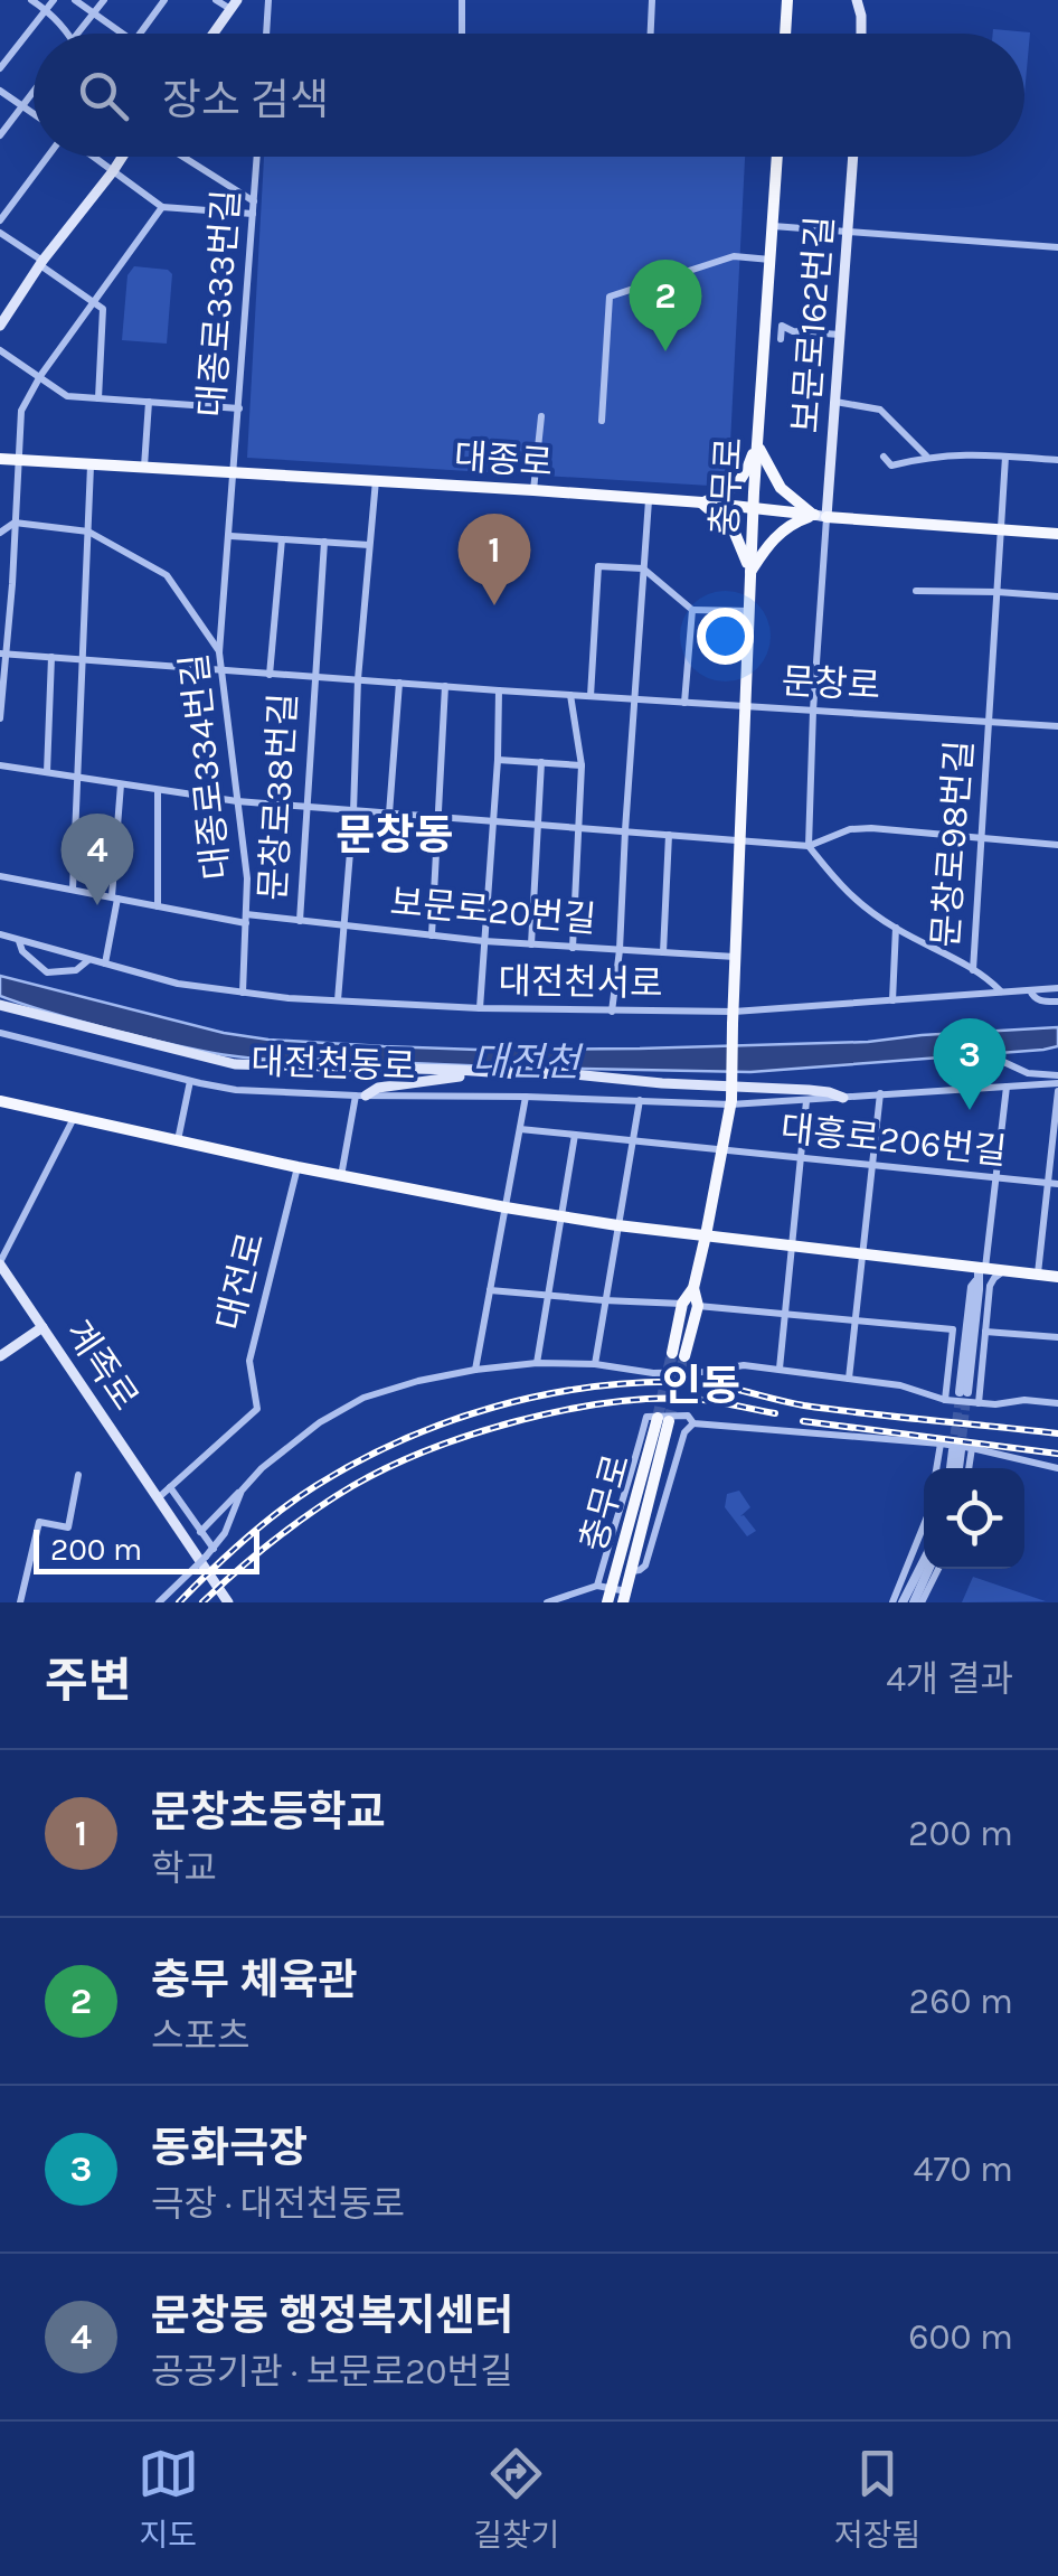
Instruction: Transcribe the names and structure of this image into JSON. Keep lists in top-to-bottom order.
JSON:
{
  "streets": {
    "main road": [
      "보문로162번길",
      "대종로",
      "충무로",
      "계족로"
    ],
    "street": [
      "대종로333번길",
      "문창로",
      "대종로334번길",
      "문창로38번길",
      "문창로98번길",
      "보문로20번길",
      "대전천서로",
      "대전천동로",
      "대흥로206번길",
      "대전로"
    ]
  },
  "crossings": [
    ["대종로333번길", "대종로"],
    ["대종로333번길", "대종로334번길"],
    ["보문로162번길", "대종로"],
    ["대종로", "충무로"],
    ["대종로", "대종로334번길"],
    ["대종로", "문창로98번길"],
    ["충무로", "문창로"],
    ["충무로", "보문로20번길"],
    ["충무로", "대전천서로"],
    ["충무로", "대전천동로"],
    ["충무로", "대흥로206번길"],
    ["문창로", "대종로334번길"],
    ["문창로", "문창로38번길"],
    ["문창로", "문창로98번길"],
    ["대종로334번길", "보문로20번길"],
    ["대종로334번길", "대전천서로"],
    ["문창로38번길", "보문로20번길"]
  ],
  "districts": ["문창동", "인동"],
  "water": ["대전천"],
  "scale_bar": "200 m",
  "page": {
    "search": "장소 검색",
    "pins": [
      "2",
      "1",
      "4",
      "3"
    ],
    "scale": "200 m",
    "heading": ["주변", "4개 결과"],
    "list": [
      {
        "mark": "1",
        "name": "문창초등학교",
        "note": "학교",
        "value": "200 m"
      },
      {
        "mark": "2",
        "name": "충무 체육관",
        "note": "스포츠",
        "value": "260 m"
      },
      {
        "mark": "3",
        "name": "동화극장",
        "note": "극장 · 대전천동로",
        "value": "470 m"
      },
      {
        "mark": "4",
        "name": "문창동 행정복지센터",
        "note": "공공기관 · 보문로20번길",
        "value": "600 m"
      }
    ],
    "nav": ["지도", "길찾기", "저장됨"]
  }
}
